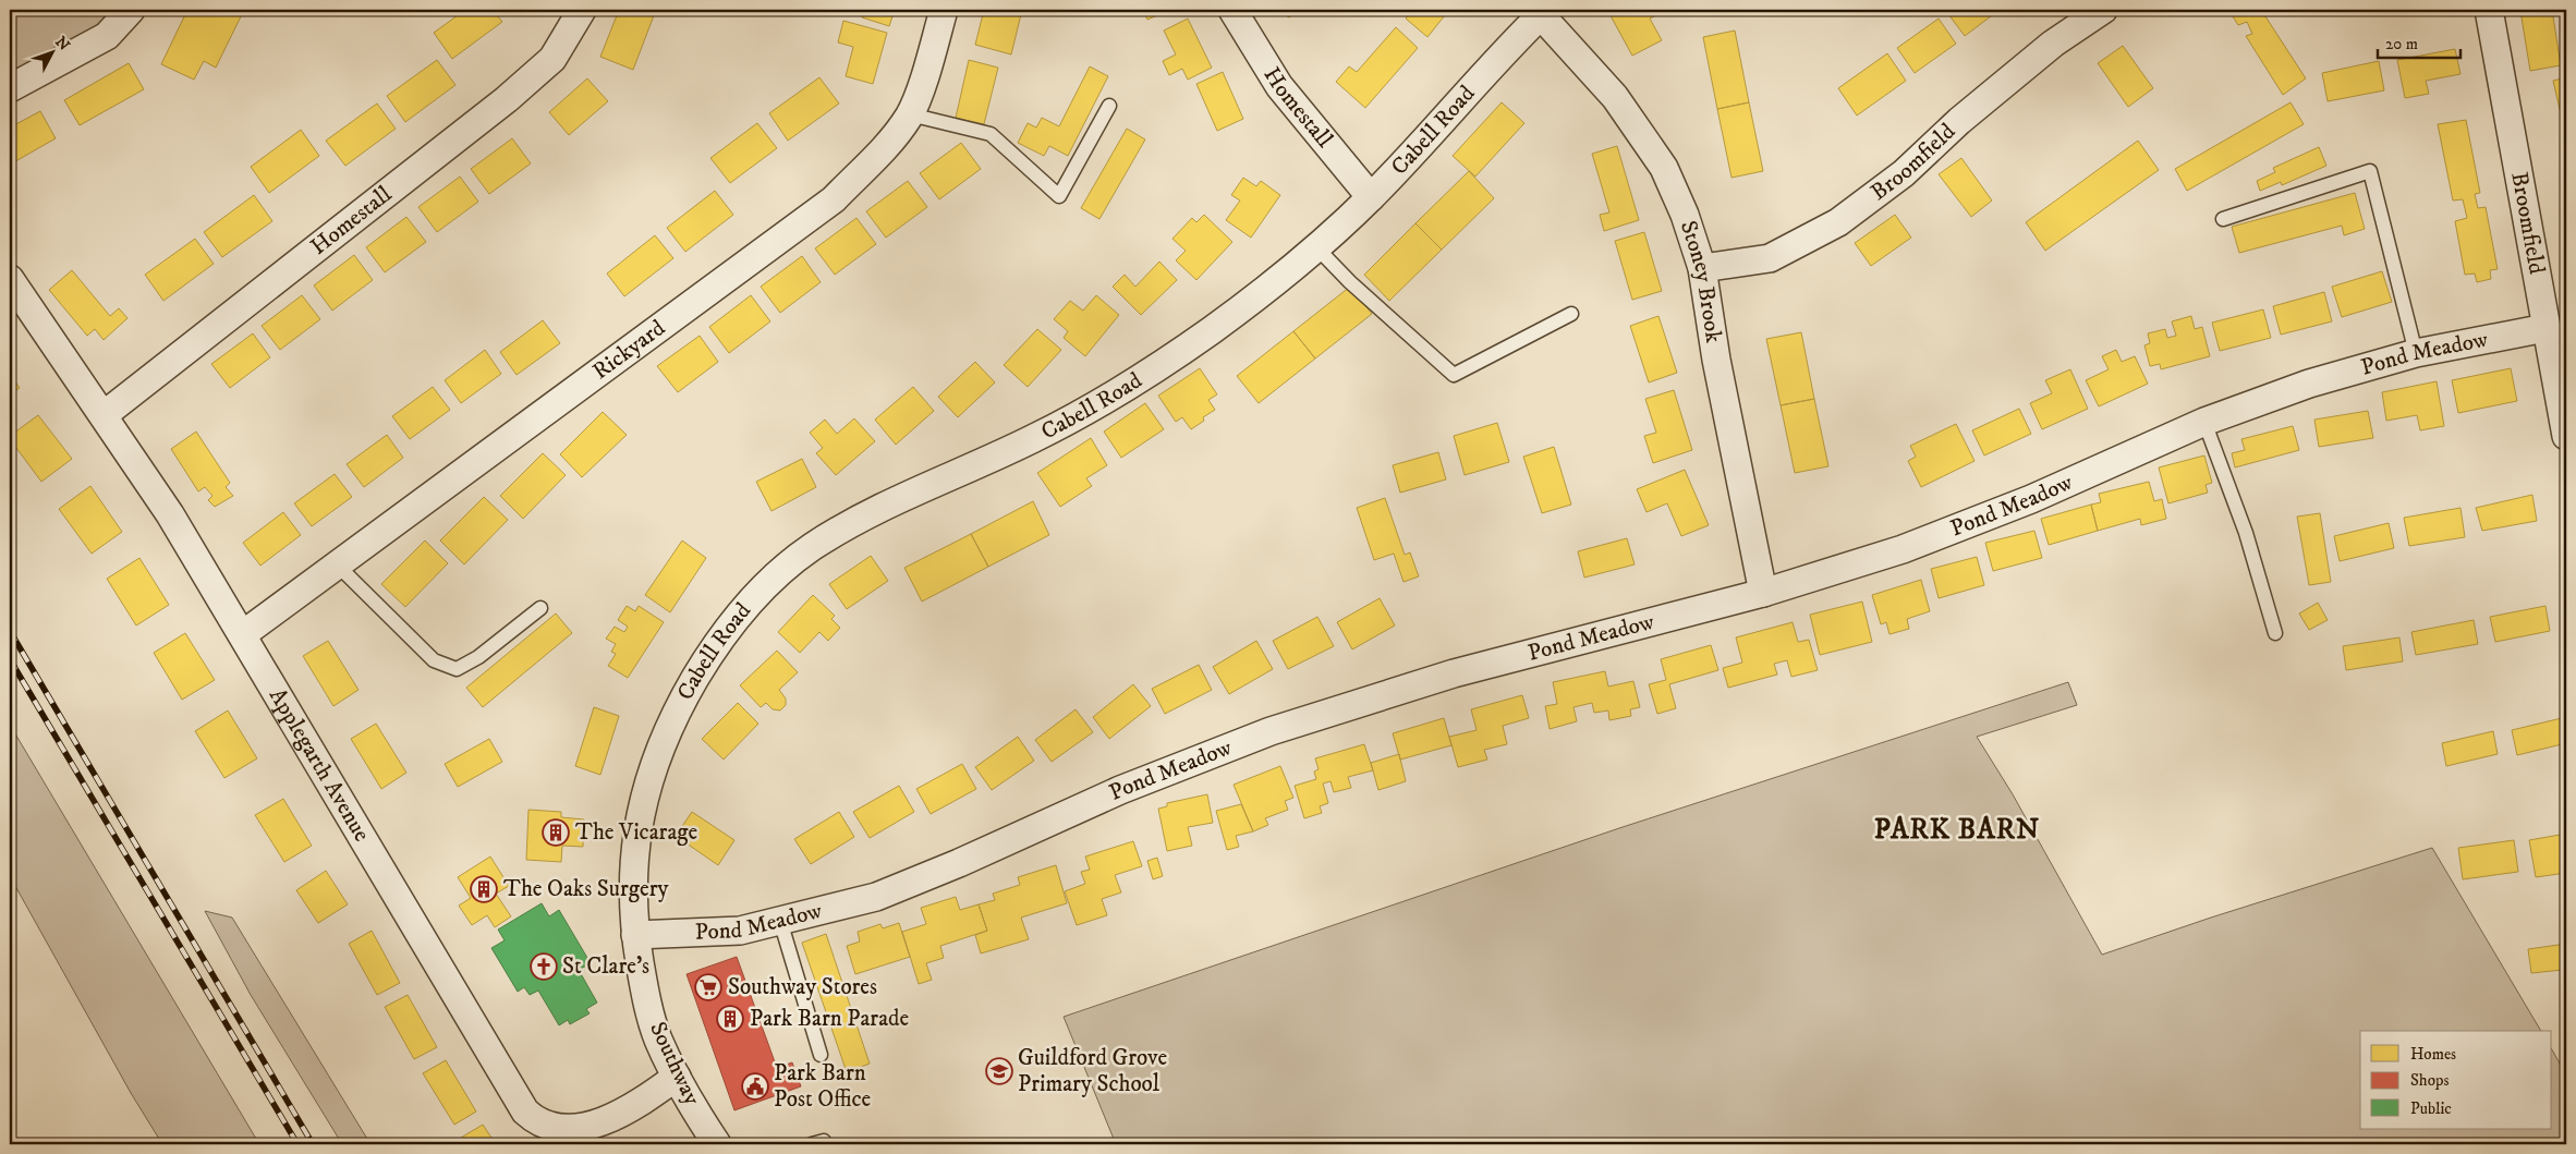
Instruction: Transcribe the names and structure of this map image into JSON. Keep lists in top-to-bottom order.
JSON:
{
  "streets": {
    "street": [
      "Homestall",
      "Cabell Road",
      "Broomfield",
      "Stoney Brook",
      "Rickyard",
      "Pond Meadow",
      "Applegarth Avenue",
      "Southway"
    ]
  },
  "crossings": [
    ["Homestall", "Cabell Road"],
    ["Homestall", "Applegarth Avenue"],
    ["Cabell Road", "Stoney Brook"],
    ["Cabell Road", "Southway"],
    ["Broomfield", "Stoney Brook"],
    ["Broomfield", "Pond Meadow"],
    ["Stoney Brook", "Pond Meadow"],
    ["Rickyard", "Applegarth Avenue"],
    ["Pond Meadow", "Southway"],
    ["Applegarth Avenue", "Southway"]
  ],
  "districts": ["PARK BARN"],
  "places": {
    "building": ["The Vicarage", "The Oaks Surgery", "Park Barn Parade"],
    "church": ["St Clare's"],
    "supermarket": ["Southway Stores"],
    "school or university": ["Guildford Grove Primary School"],
    "public building": ["Park Barn Post Office"]
  },
  "legend": ["Homes", "Shops", "Public"],
  "scale_bar": "20 m",
  "north": "top right"
}
